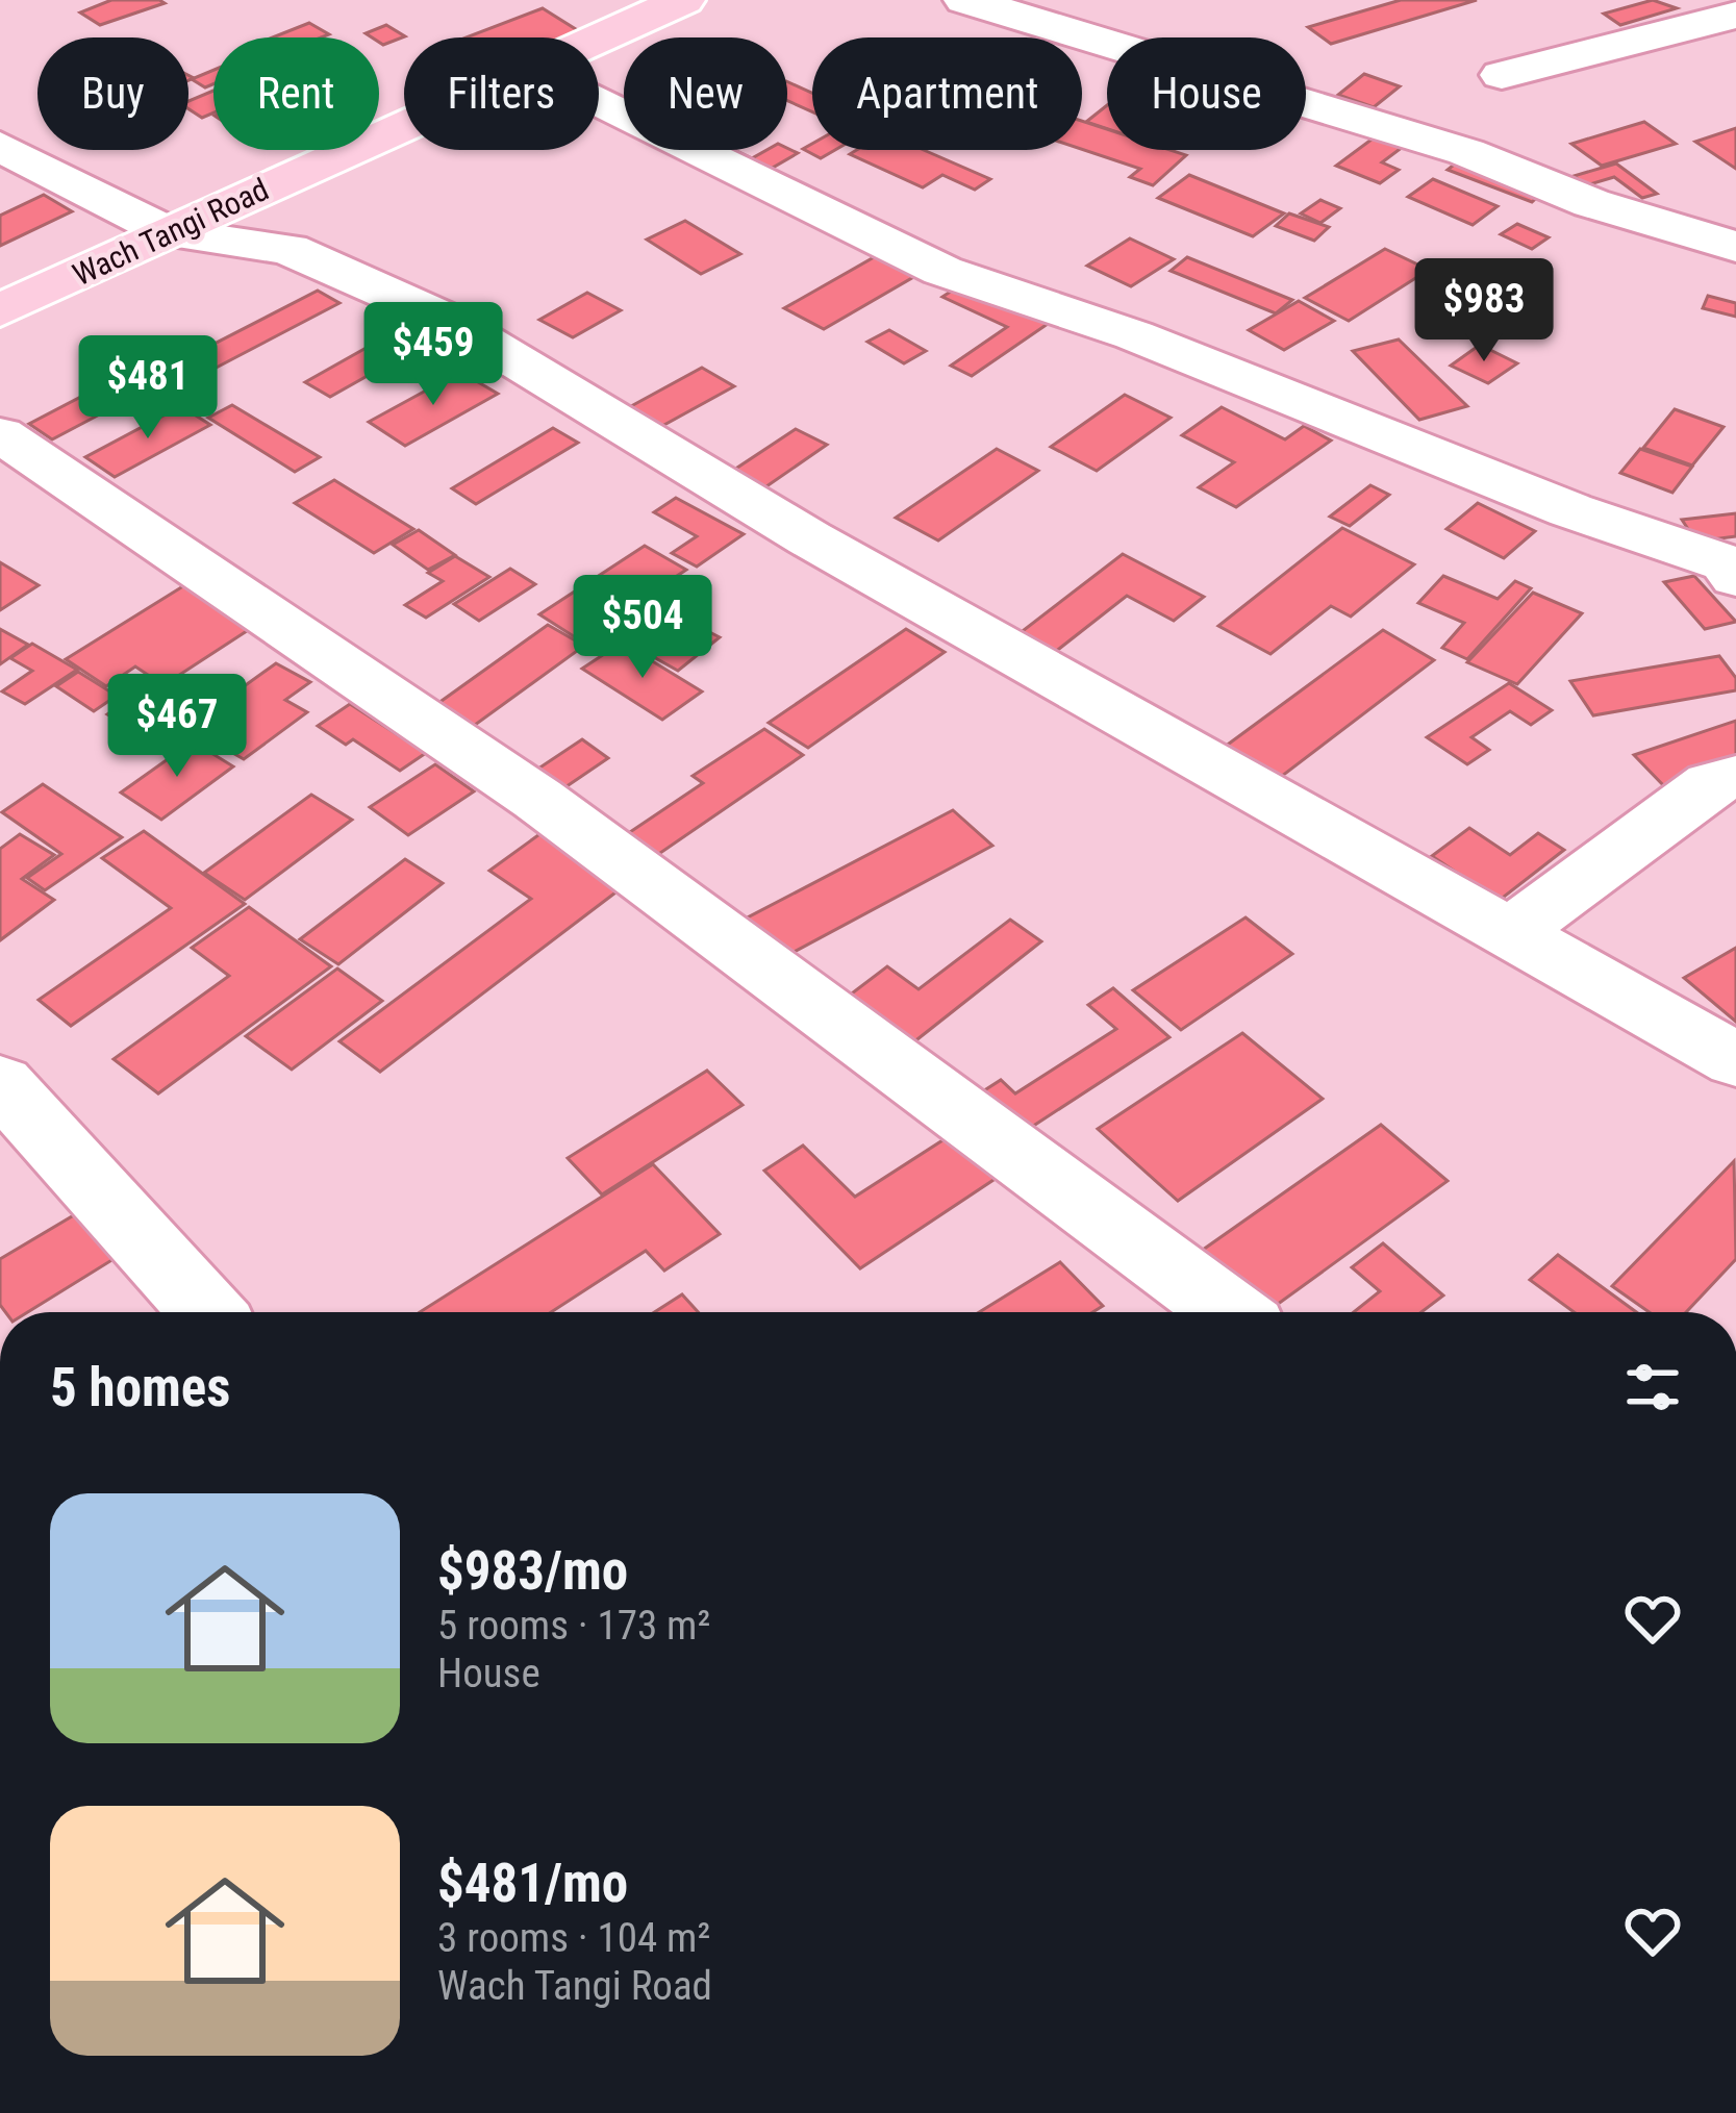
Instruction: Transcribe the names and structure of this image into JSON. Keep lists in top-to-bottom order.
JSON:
{
  "streets": {
    "main road": ["Wach Tangi Road"]
  },
  "page": {
    "chip": [
      "Buy",
      "Rent",
      "Filters",
      "New",
      "Apartment",
      "House"
    ],
    "price": [
      "$983",
      "$459",
      "$481",
      "$504",
      "$467"
    ],
    "heading": "5 homes",
    "list": [
      {
        "name": "$983/mo",
        "note": "5 rooms · 173 m² · House"
      },
      {
        "name": "$481/mo",
        "note": "3 rooms · 104 m² · Wach Tangi Road"
      }
    ]
  }
}
